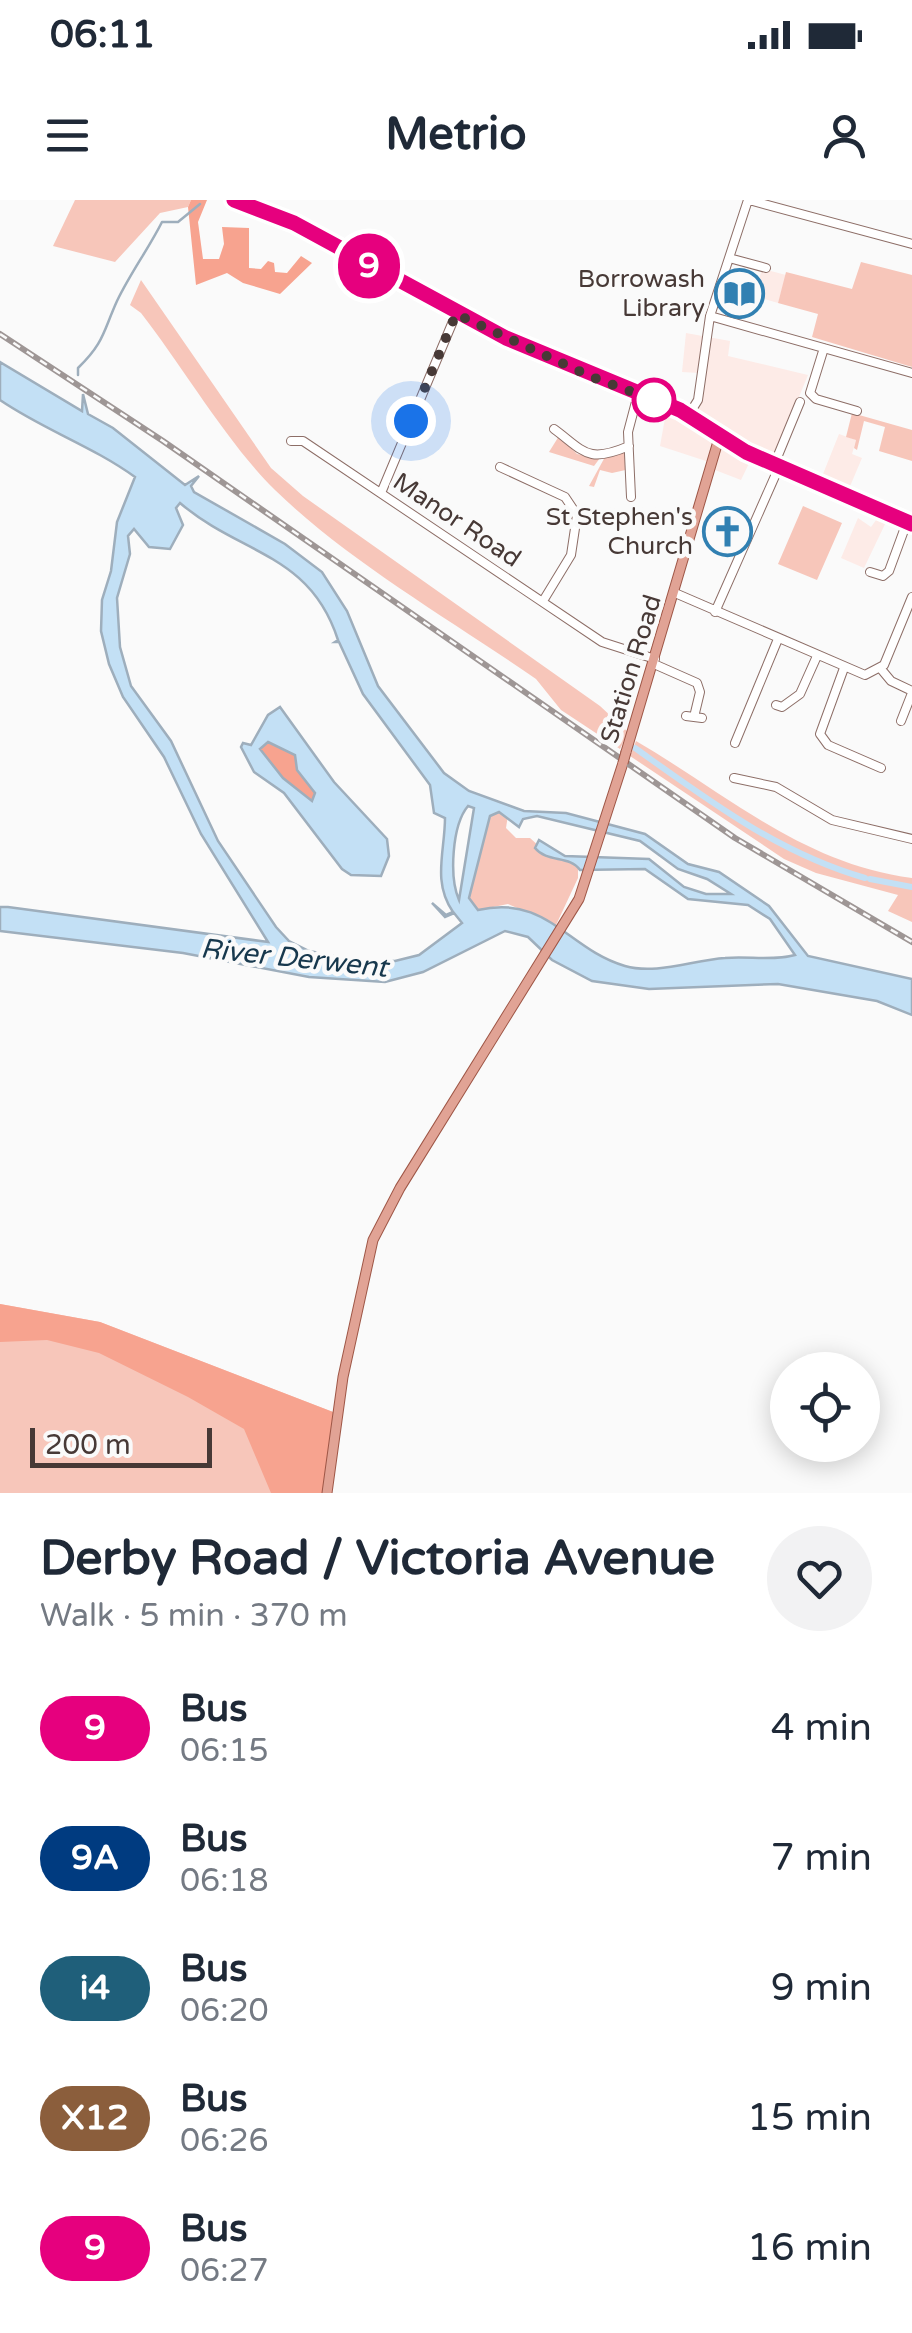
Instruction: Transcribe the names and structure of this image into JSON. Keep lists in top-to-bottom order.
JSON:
{
  "streets": {
    "main road": ["Station Road"],
    "street": ["Manor Road"]
  },
  "crossings": [
    ["Manor Road", "Station Road"]
  ],
  "water": ["River Derwent"],
  "places": {
    "library": ["Borrowash Library"],
    "church": ["St Stephen's Church"]
  },
  "lines": ["bus line 9"],
  "scale_bar": "200 m",
  "page": {
    "status": "06:11",
    "header": "Metrio",
    "on_map": "9",
    "scale": "200 m",
    "heading": ["Derby Road / Victoria Avenue", "Walk · 5 min · 370 m"],
    "list": [
      {
        "mark": "9",
        "name": "Bus",
        "note": "06:15",
        "value": "4 min"
      },
      {
        "mark": "9A",
        "name": "Bus",
        "note": "06:18",
        "value": "7 min"
      },
      {
        "mark": "i4",
        "name": "Bus",
        "note": "06:20",
        "value": "9 min"
      },
      {
        "mark": "X12",
        "name": "Bus",
        "note": "06:26",
        "value": "15 min"
      },
      {
        "mark": "9",
        "name": "Bus",
        "note": "06:27",
        "value": "16 min"
      }
    ]
  }
}
